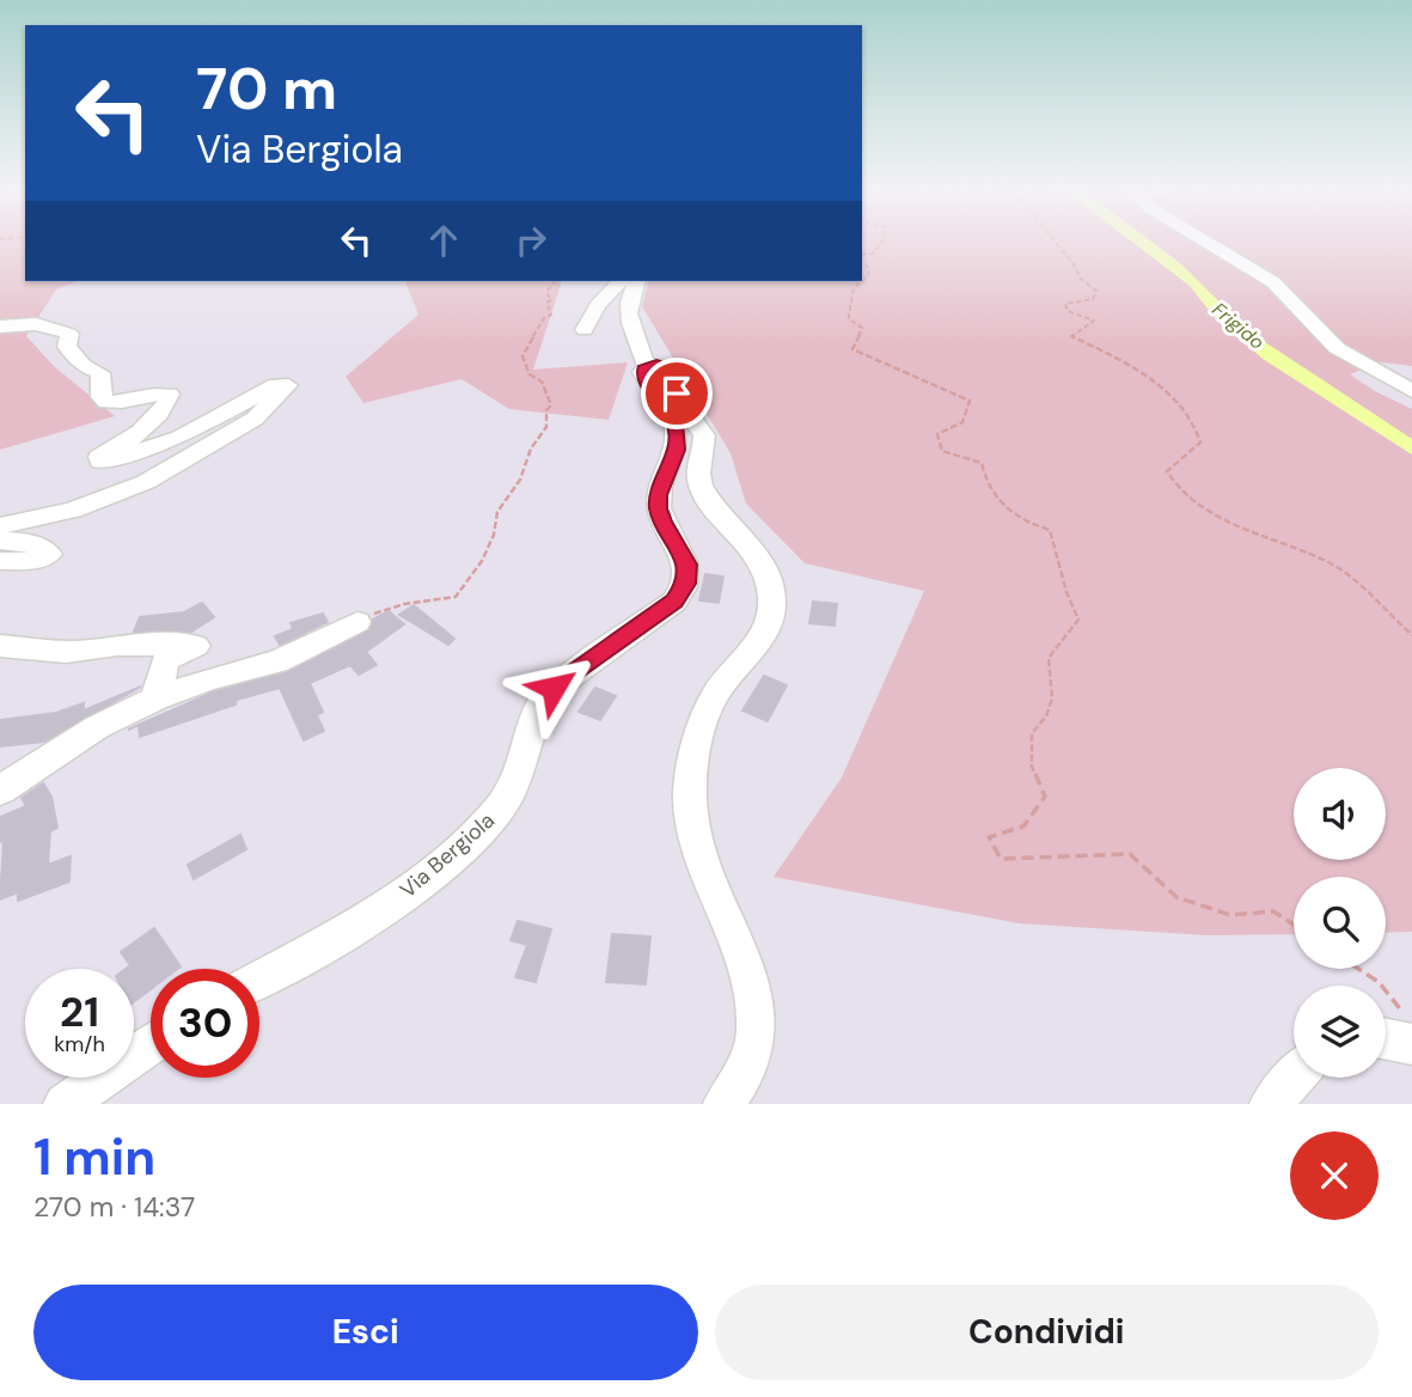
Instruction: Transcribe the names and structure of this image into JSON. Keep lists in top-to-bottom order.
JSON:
{
  "streets": {
    "street": ["Via Bergiola"]
  },
  "water": ["Frigido"],
  "page": {
    "turn": ["70 m", "Via Bergiola"],
    "speed": "21 km/h",
    "limit": "30",
    "heading": ["1 min", "270 m · 14:37"],
    "buttons": ["Esci", "Condividi"]
  }
}
